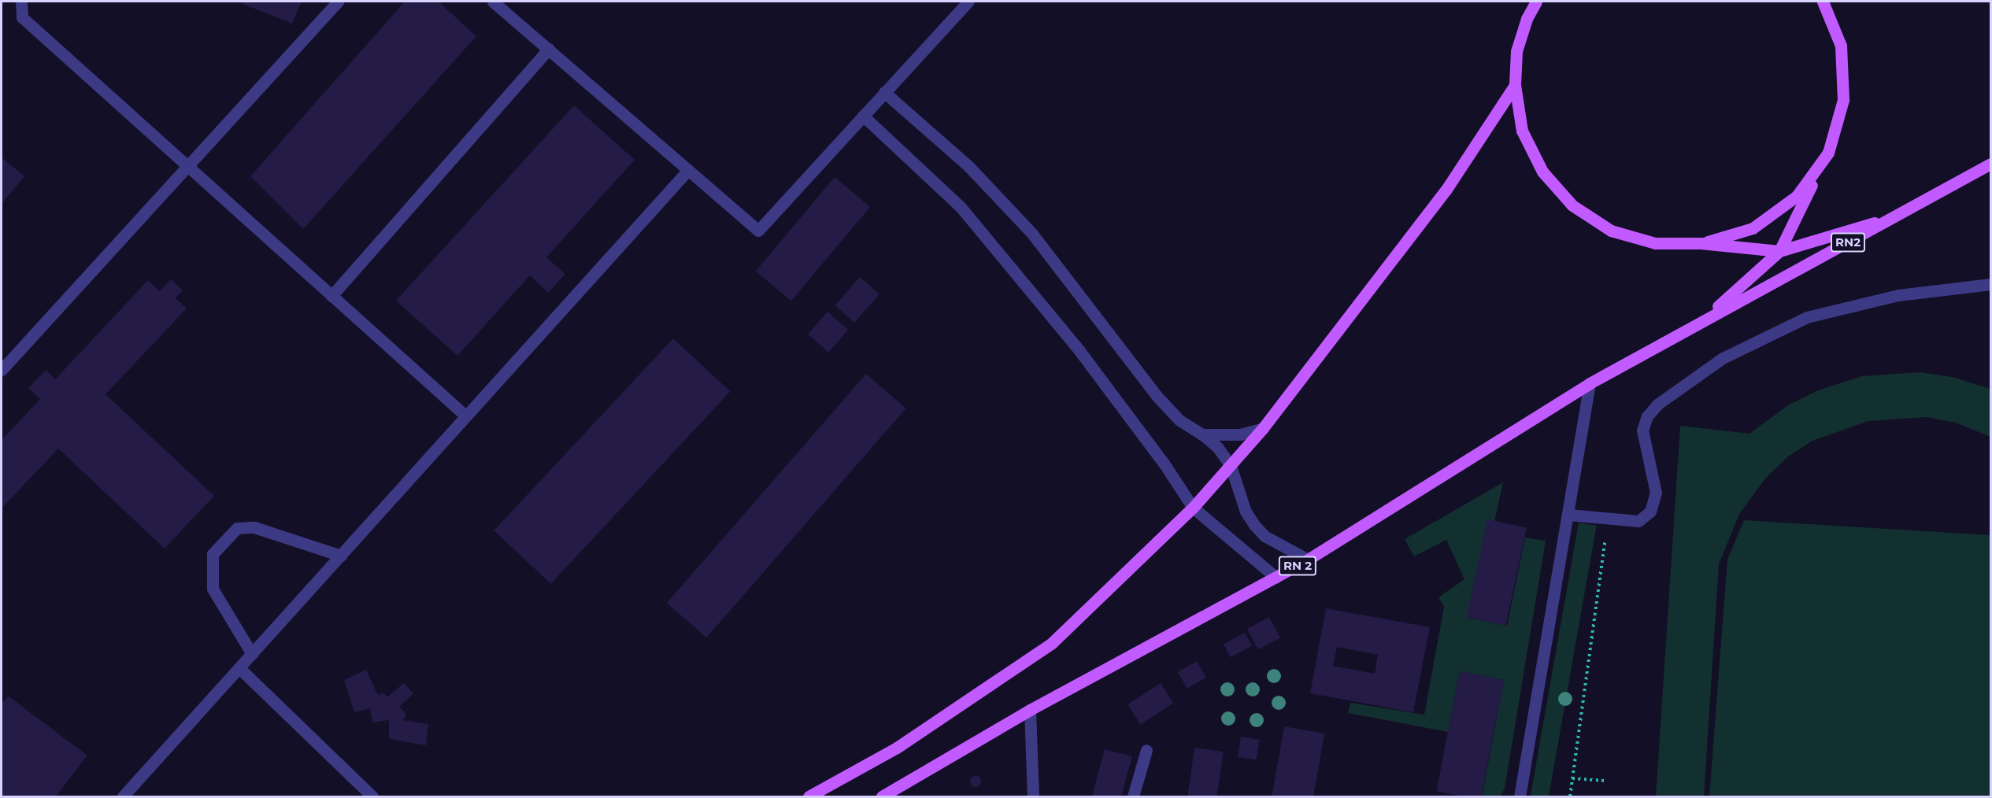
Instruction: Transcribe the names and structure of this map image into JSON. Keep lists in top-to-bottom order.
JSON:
{
  "streets": {
    "main road": ["RN2", "RN 2"]
  },
  "crossings": [
    ["RN2", "RN 2"]
  ]
}
